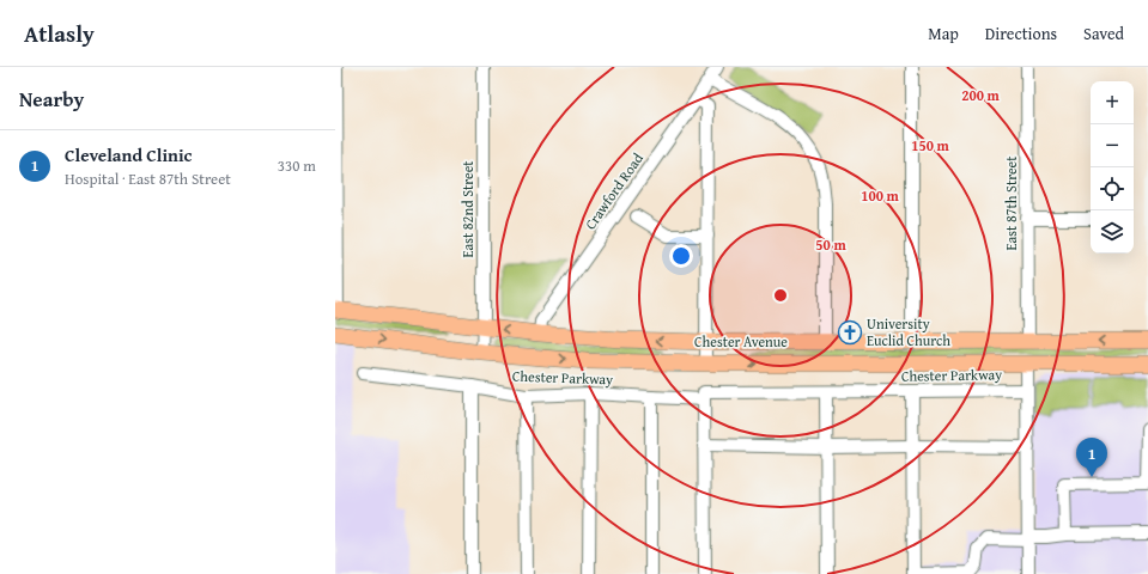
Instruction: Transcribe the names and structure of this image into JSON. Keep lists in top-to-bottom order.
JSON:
{
  "streets": {
    "main road": ["Chester Avenue"],
    "street": [
      "Crawford Road",
      "East 87th Street",
      "East 82nd Street",
      "Chester Parkway"
    ]
  },
  "crossings": [
    ["Crawford Road", "Chester Avenue"],
    ["East 87th Street", "Chester Avenue"],
    ["East 82nd Street", "Chester Avenue"]
  ],
  "places": {
    "church": ["University Euclid Church"]
  },
  "page": {
    "header": "Atlasly",
    "nav": ["Map", "Directions", "Saved"],
    "heading": "Nearby",
    "map_buttons": ["+", "−"],
    "list": [
      {
        "mark": "1",
        "name": "Cleveland Clinic",
        "note": "Hospital · East 87th Street",
        "value": "330 m"
      }
    ],
    "pins": "1"
  },
  "rings": [
    "200 m",
    "150 m",
    "100 m",
    "50 m"
  ]
}
